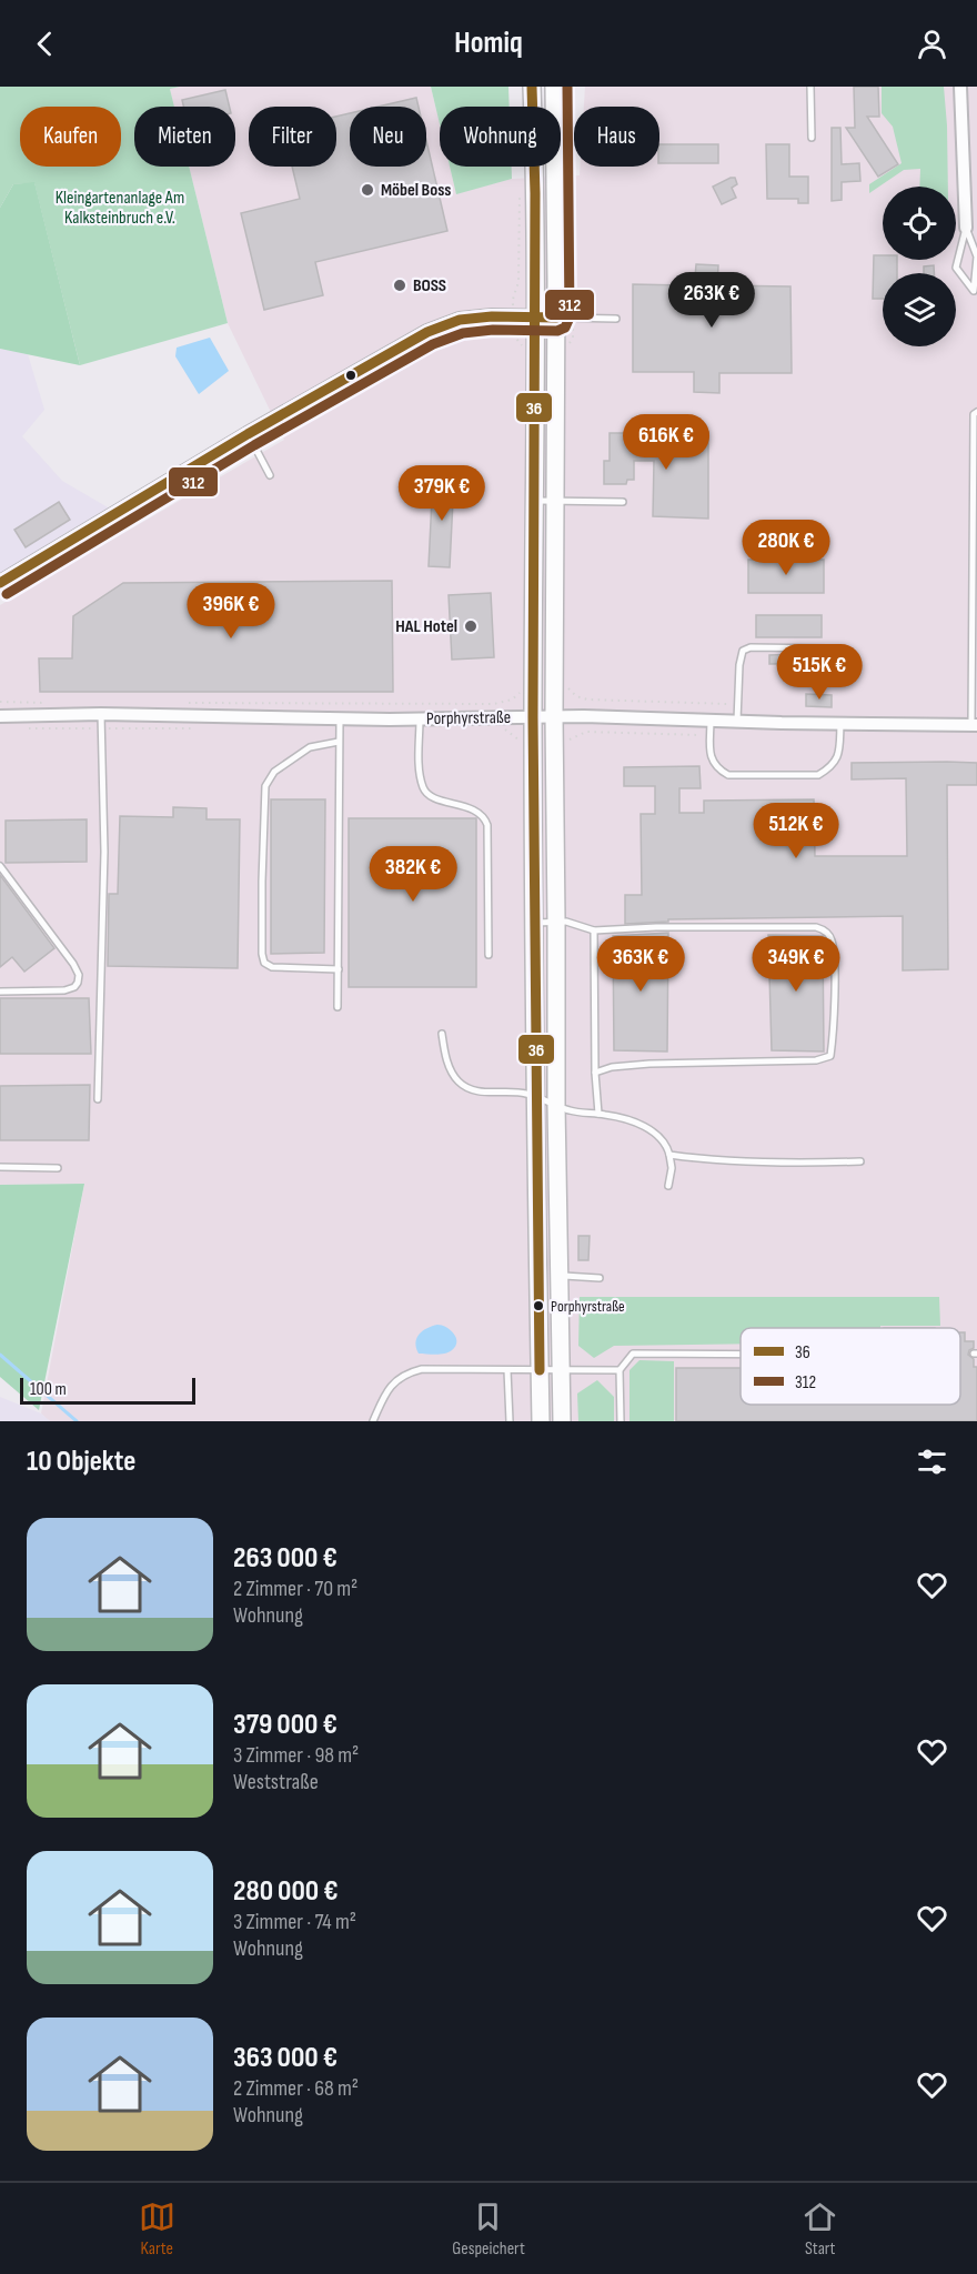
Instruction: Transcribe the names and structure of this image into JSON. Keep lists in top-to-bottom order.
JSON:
{
  "streets": {
    "street": ["Porphyrstraße"]
  },
  "parks": ["Kleingartenanlage Am Kalksteinbruch e.V."],
  "places": [
    "Möbel Boss",
    "BOSS",
    "HAL Hotel",
    "Porphyrstraße"
  ],
  "lines": ["transit line 36", "transit line 312"],
  "legend": ["36", "312"],
  "scale_bar": "100 m",
  "page": {
    "header": "Homiq",
    "chip": [
      "Kaufen",
      "Mieten",
      "Filter",
      "Neu",
      "Wohnung",
      "Haus"
    ],
    "price": [
      "263K €",
      "616K €",
      "379K €",
      "280K €",
      "396K €",
      "515K €",
      "512K €",
      "382K €",
      "363K €",
      "349K €"
    ],
    "scale": "100 m",
    "heading": "10 Objekte",
    "list": [
      {
        "name": "263 000 €",
        "note": "2 Zimmer · 70 m² · Wohnung"
      },
      {
        "name": "379 000 €",
        "note": "3 Zimmer · 98 m² · Weststraße"
      },
      {
        "name": "280 000 €",
        "note": "3 Zimmer · 74 m² · Wohnung"
      },
      {
        "name": "363 000 €",
        "note": "2 Zimmer · 68 m² · Wohnung"
      }
    ],
    "tabs": ["Karte", "Gespeichert", "Start"]
  }
}
